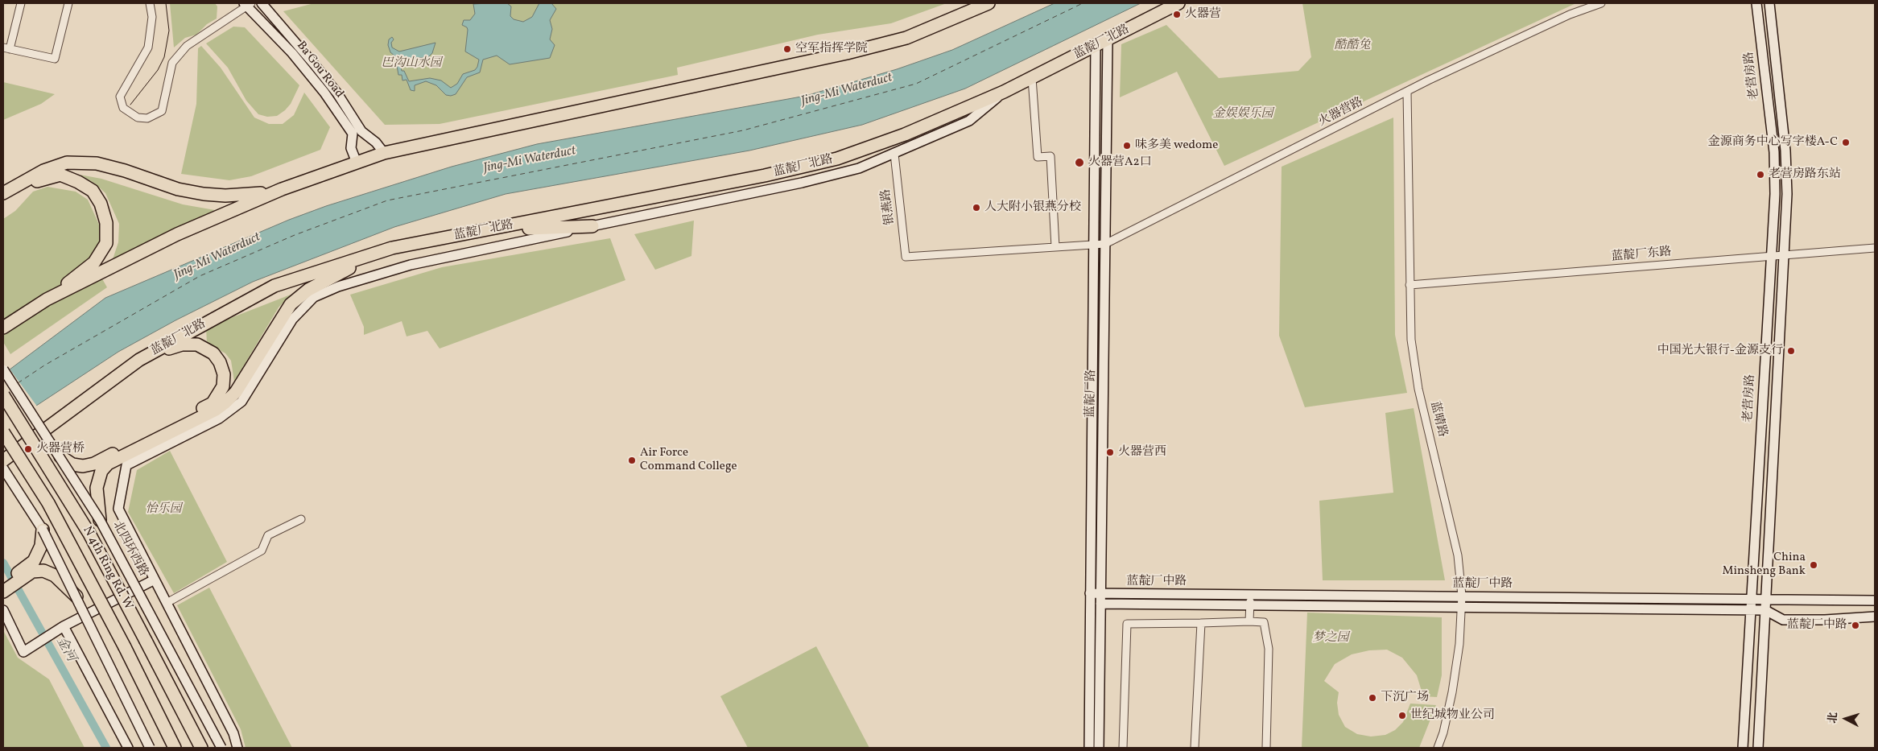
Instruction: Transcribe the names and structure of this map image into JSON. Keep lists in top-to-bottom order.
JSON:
{
  "streets": {
    "highway": ["蓝靛厂北路", "N 4th Ring Rd. W"],
    "street": [
      "Ba Gou Road",
      "老营房路",
      "火器营路",
      "银燕路",
      "蓝靛厂东路",
      "蓝靛厂路",
      "蓝晴路",
      "北四环西路",
      "蓝靛厂中路"
    ]
  },
  "crossings": [
    ["蓝靛厂北路", "银燕路"],
    ["蓝靛厂北路", "蓝靛厂路"],
    ["老营房路", "蓝靛厂东路"],
    ["老营房路", "蓝靛厂中路"],
    ["火器营路", "银燕路"],
    ["火器营路", "蓝靛厂路"],
    ["火器营路", "蓝晴路"],
    ["蓝靛厂东路", "蓝晴路"],
    ["蓝靛厂路", "蓝靛厂中路"],
    ["蓝晴路", "蓝靛厂中路"]
  ],
  "water": ["Jing-Mi Waterduct", "金河"],
  "parks": [
    "酷酷兔",
    "巴沟山水园",
    "金娱娱乐园",
    "怡乐园",
    "梦之园"
  ],
  "places": [
    "火器营",
    "空军指挥学院",
    "金源商务中心写字楼A-C",
    "味多美 wedome",
    "火器营A2口",
    "老营房路东站",
    "人大附小银燕分校",
    "中国光大银行-金源支行",
    "火器营桥",
    "火器营西",
    "Air Force Command College",
    "China Minsheng Bank",
    "蓝靛厂中路",
    "下沉广场",
    "世纪城物业公司"
  ],
  "north": "left"
}
